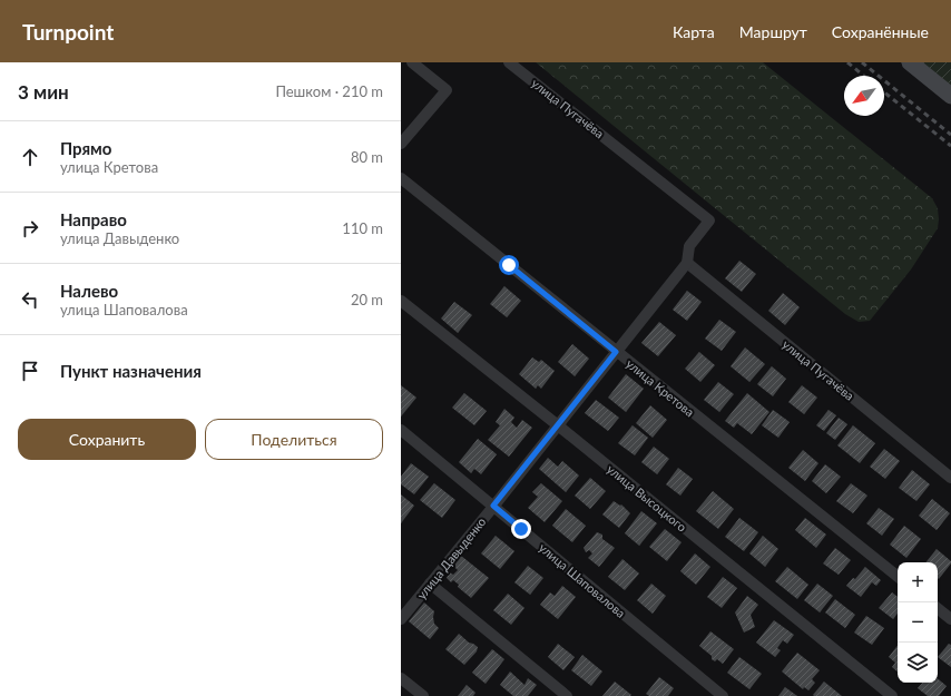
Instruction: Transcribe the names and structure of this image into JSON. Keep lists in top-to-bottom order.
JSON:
{
  "streets": {
    "street": [
      "улица Пугачёва",
      "улица Кретова",
      "улица Высоцкого",
      "улица Давыденко",
      "улица Шаповалова"
    ]
  },
  "crossings": [
    ["улица Пугачёва", "улица Давыденко"],
    ["улица Кретова", "улица Давыденко"],
    ["улица Высоцкого", "улица Давыденко"],
    ["улица Давыденко", "улица Шаповалова"]
  ],
  "north": "bottom left",
  "page": {
    "header": "Turnpoint",
    "nav": ["Карта", "Маршрут", "Сохранённые"],
    "heading": ["3 мин", "Пешком · 210 m"],
    "list": [
      ["Прямо", "улица Кретова", "80 m"],
      ["Направо", "улица Давыденко", "110 m"],
      ["Налево", "улица Шаповалова", "20 m"],
      "Пункт назначения"
    ],
    "buttons": ["Сохранить", "Поделиться"],
    "map_buttons": ["+", "−"]
  }
}
